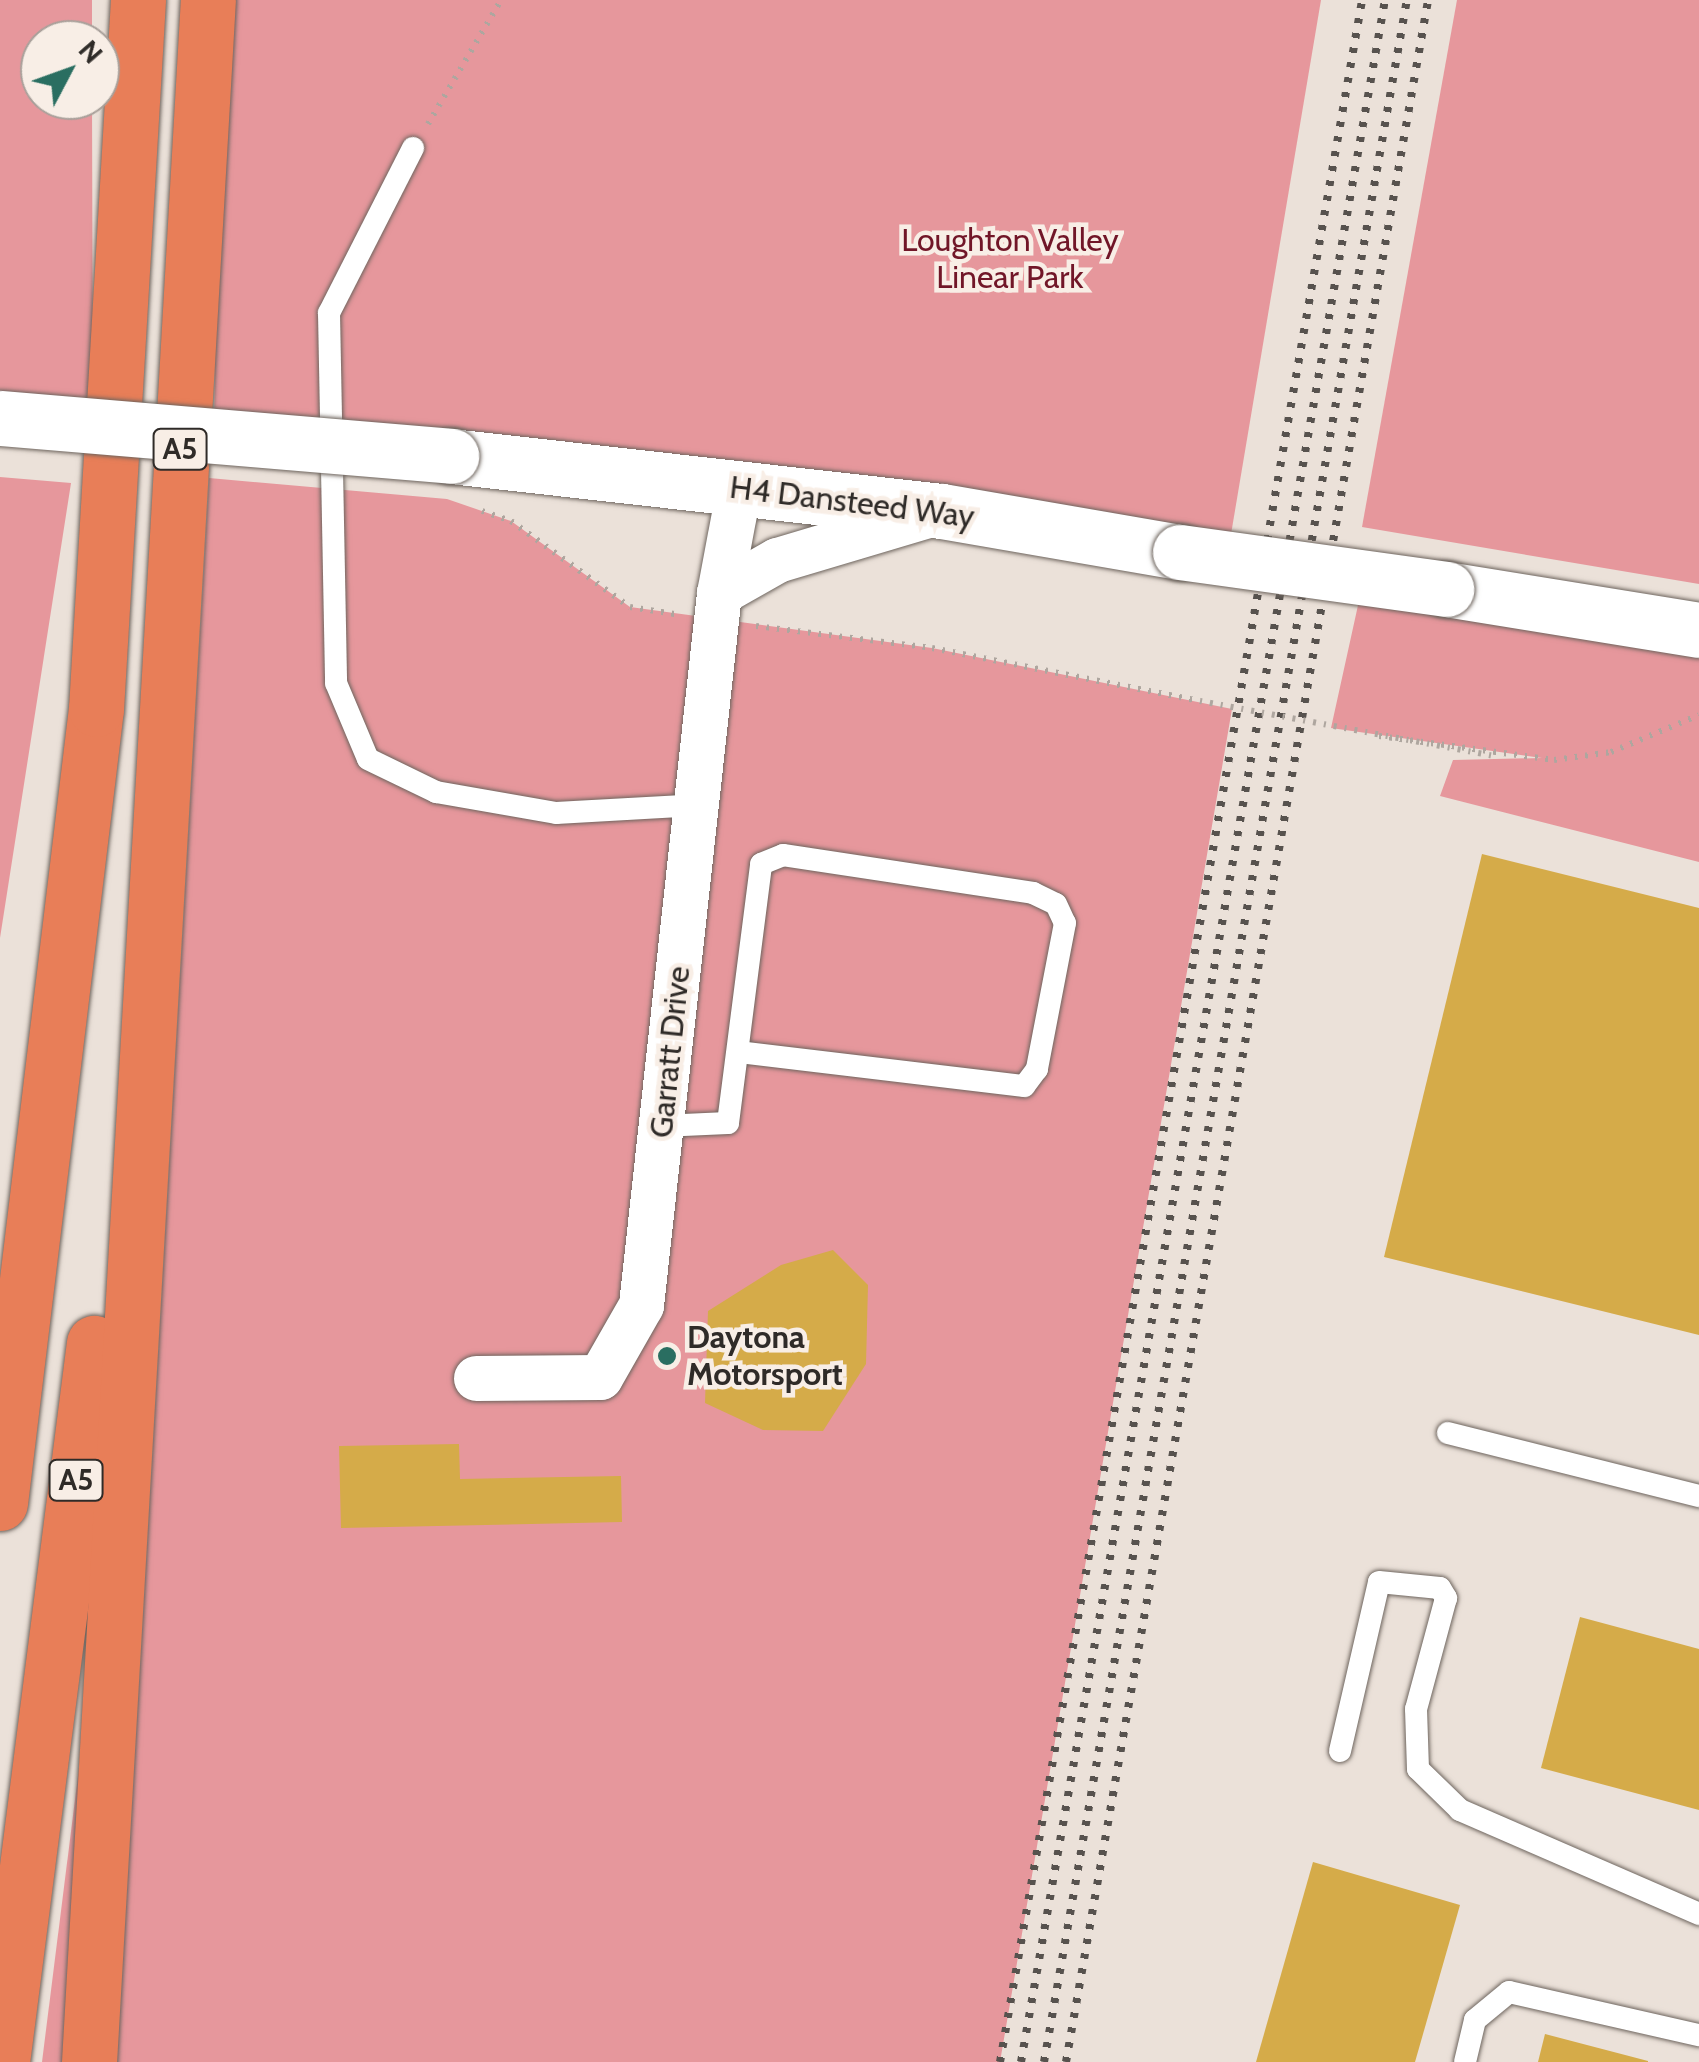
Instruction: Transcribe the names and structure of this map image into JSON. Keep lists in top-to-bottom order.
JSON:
{
  "streets": {
    "highway": ["A5"],
    "street": ["H4 Dansteed Way", "Garratt Drive"]
  },
  "crossings": [
    ["H4 Dansteed Way", "Garratt Drive"]
  ],
  "parks": ["Loughton Valley Linear Park"],
  "places": ["Daytona Motorsport"],
  "north": "top right"
}
